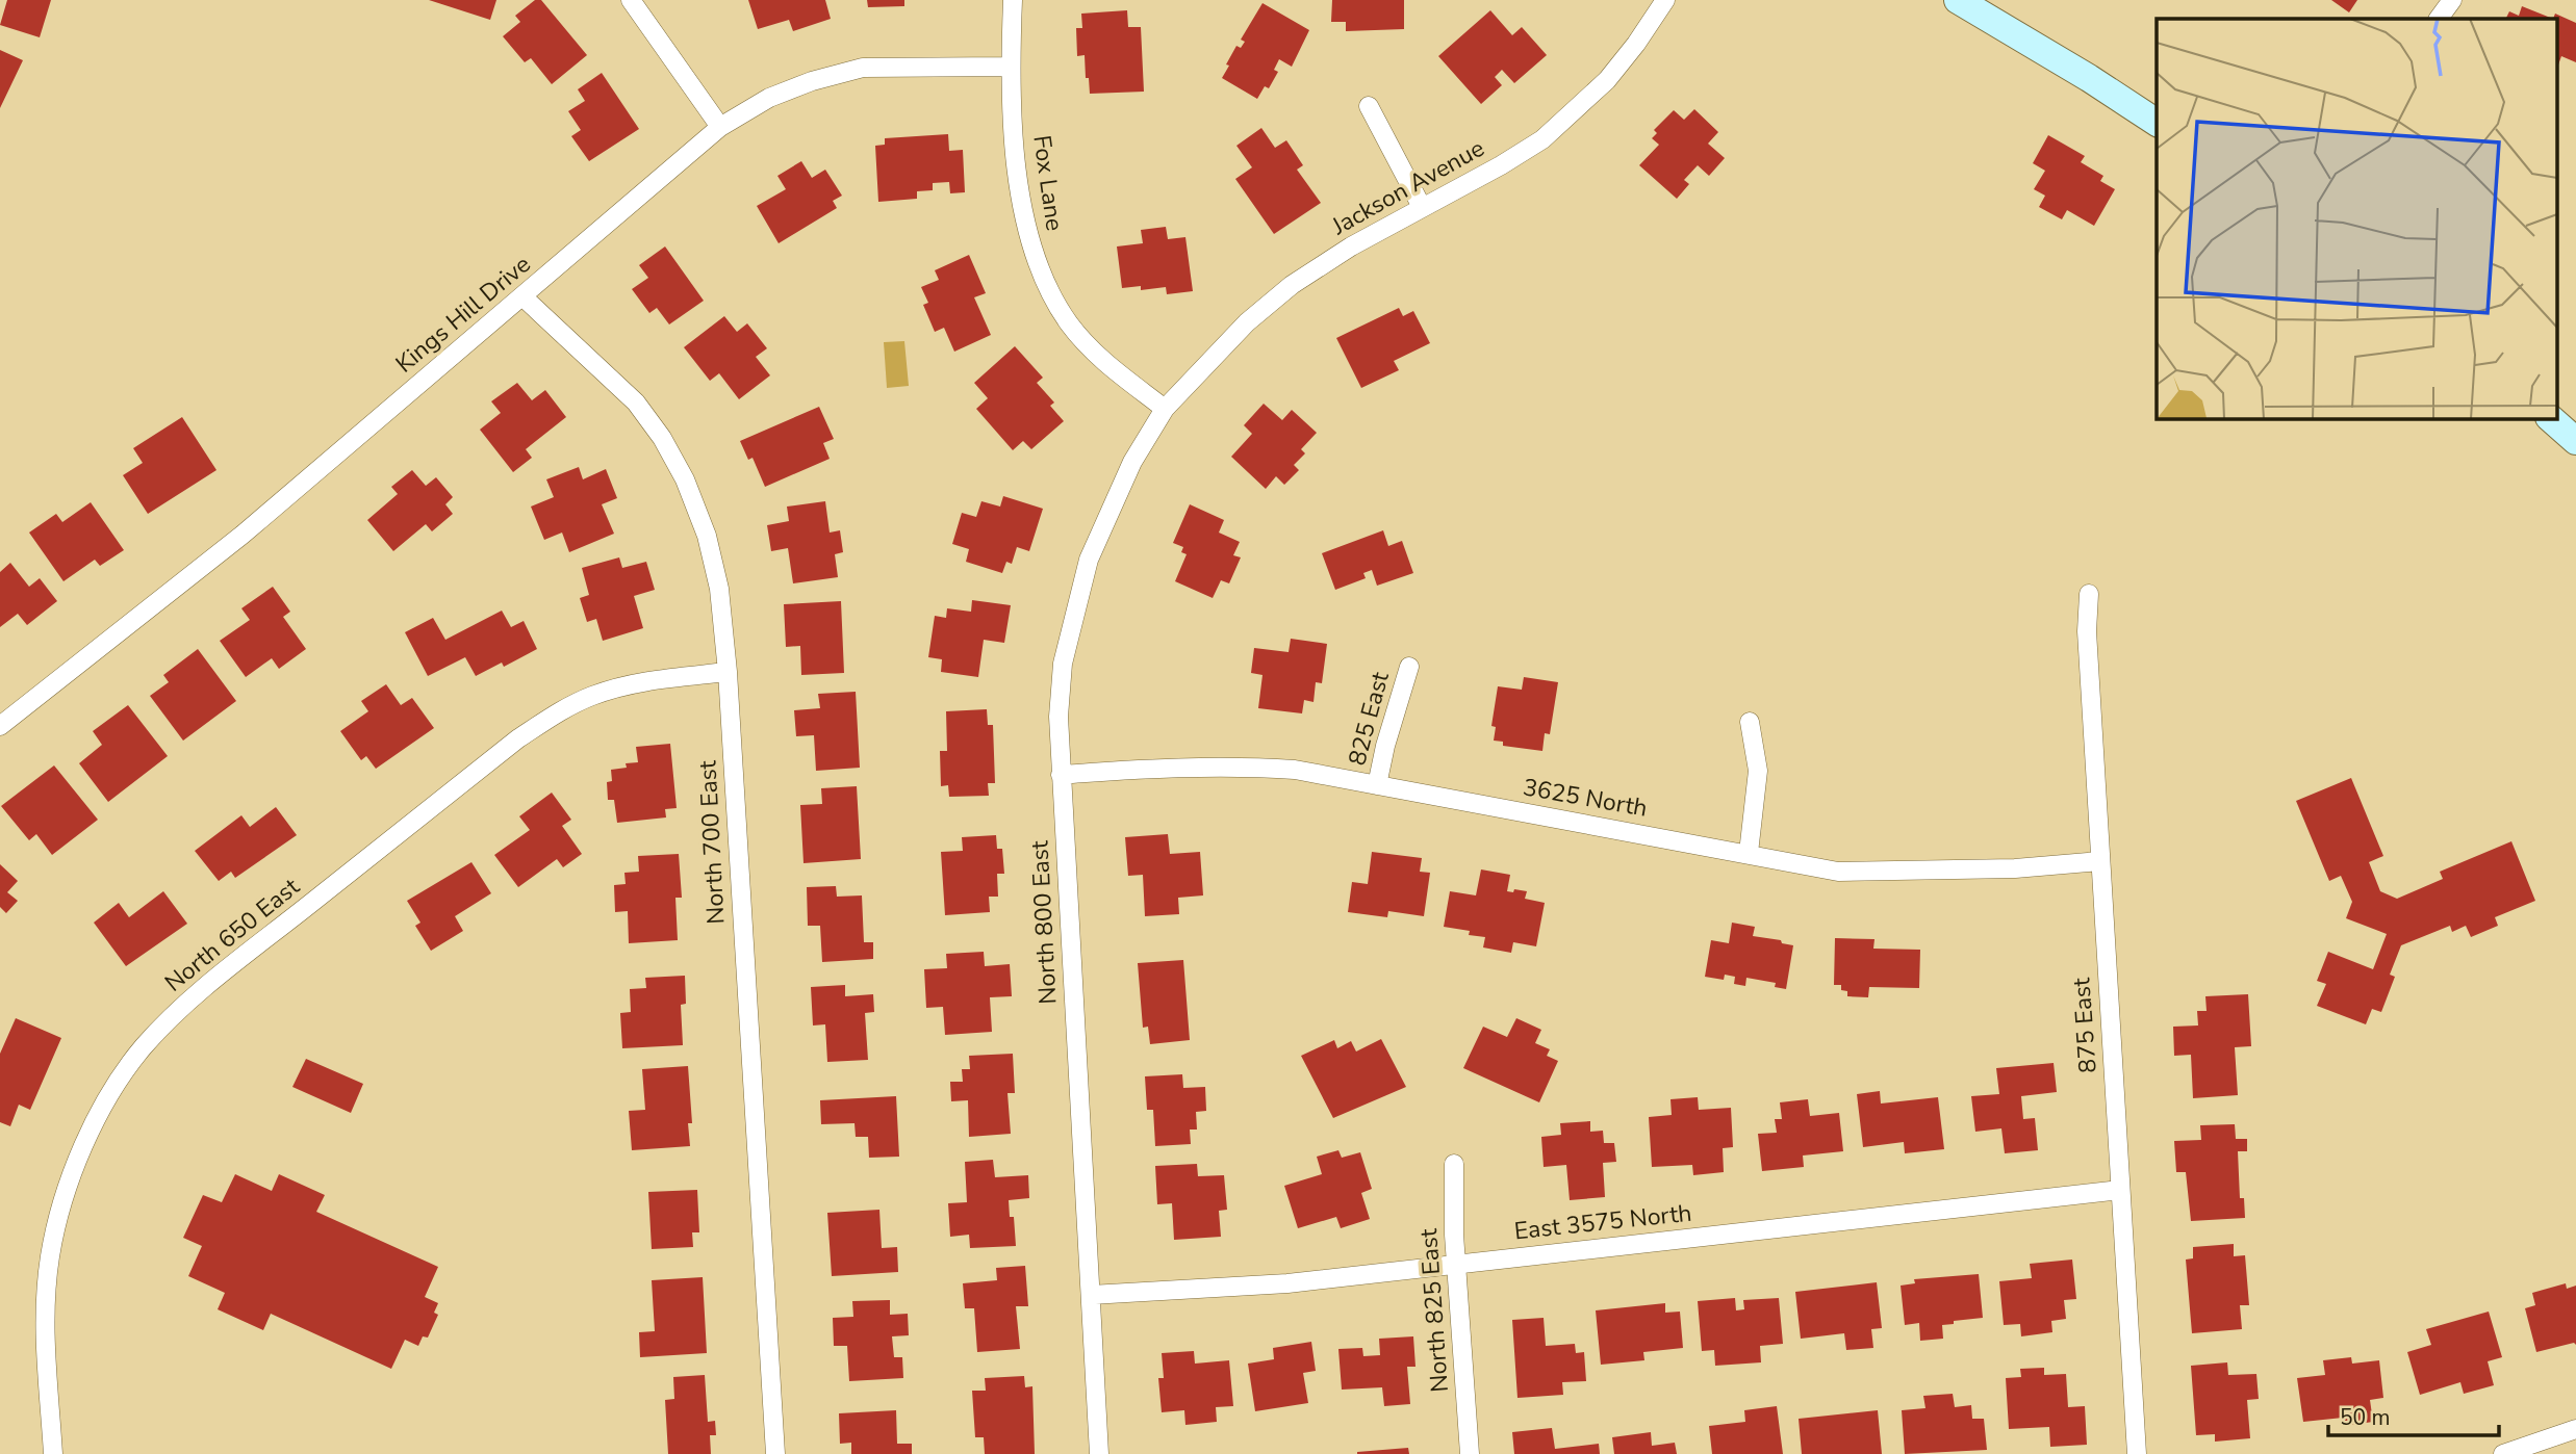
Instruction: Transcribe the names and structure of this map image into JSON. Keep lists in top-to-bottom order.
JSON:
{
  "streets": {
    "street": [
      "Fox Lane",
      "Jackson Avenue",
      "Kings Hill Drive",
      "825 East",
      "3625 North",
      "North 700 East",
      "North 800 East",
      "North 650 East",
      "875 East",
      "East 3575 North",
      "North 825 East"
    ]
  },
  "crossings": [
    ["Fox Lane", "Jackson Avenue"],
    ["Fox Lane", "Kings Hill Drive"],
    ["Fox Lane", "North 800 East"],
    ["Jackson Avenue", "North 800 East"],
    ["Kings Hill Drive", "North 700 East"],
    ["825 East", "3625 North"],
    ["3625 North", "North 800 East"],
    ["3625 North", "875 East"],
    ["North 700 East", "North 650 East"],
    ["North 800 East", "East 3575 North"],
    ["875 East", "East 3575 North"],
    ["East 3575 North", "North 825 East"]
  ],
  "scale_bar": "50 m"
}
